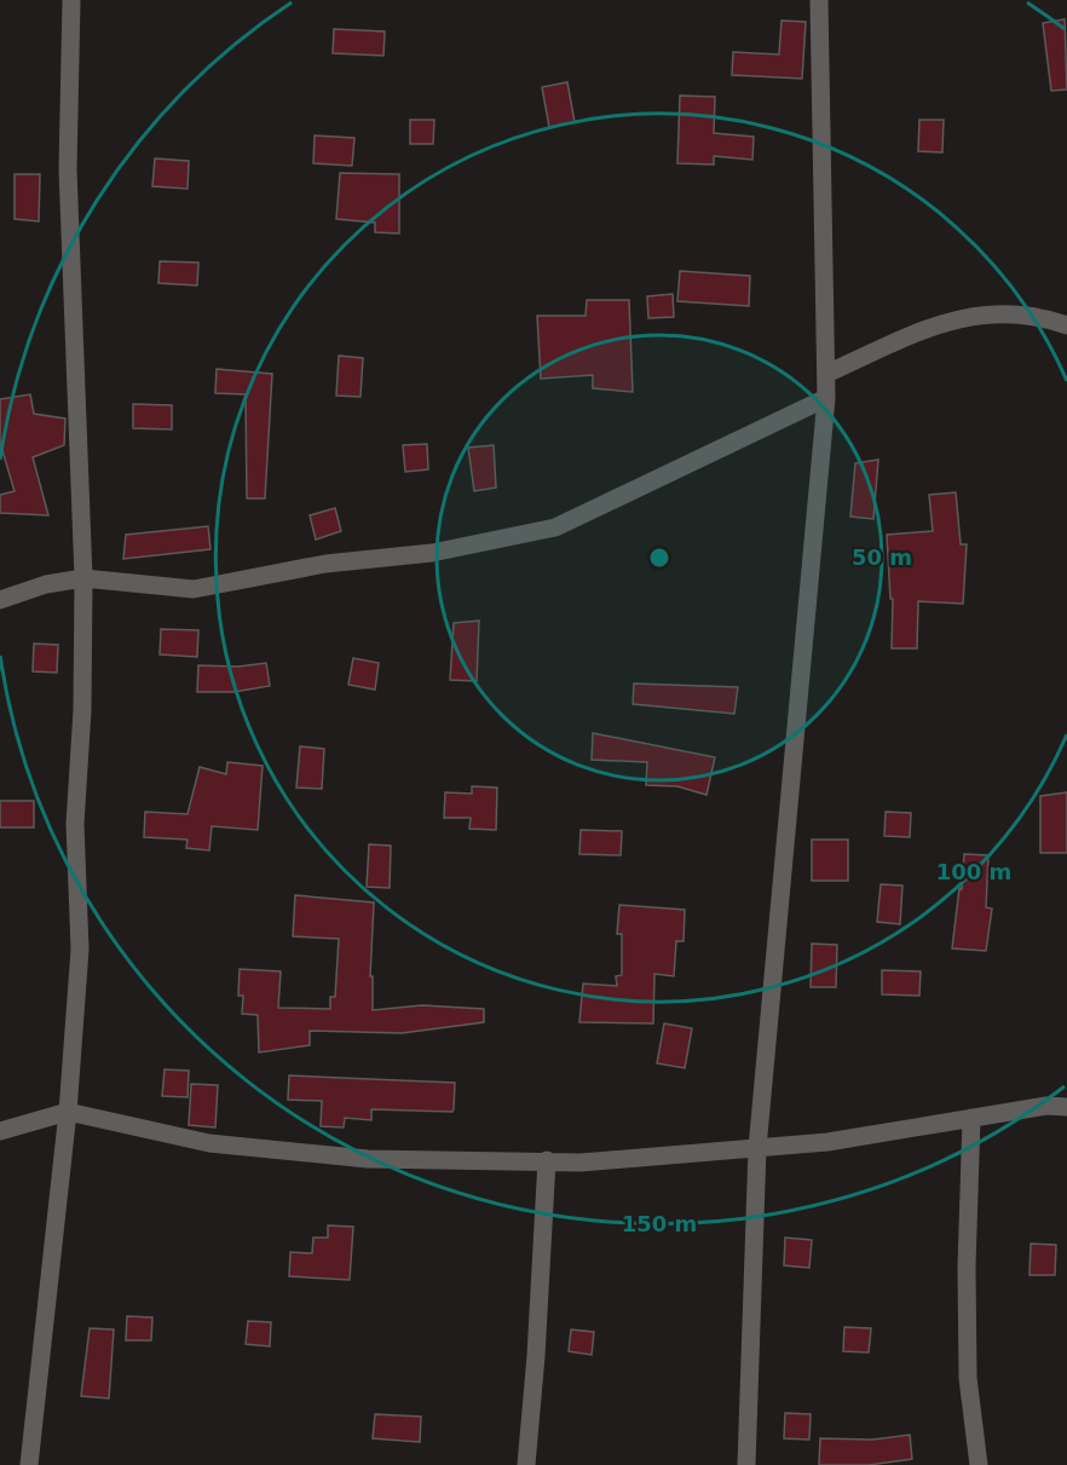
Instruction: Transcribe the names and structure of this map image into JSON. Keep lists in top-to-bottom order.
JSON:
{
  "rings": ["50 m", "100 m", "150 m"]
}
